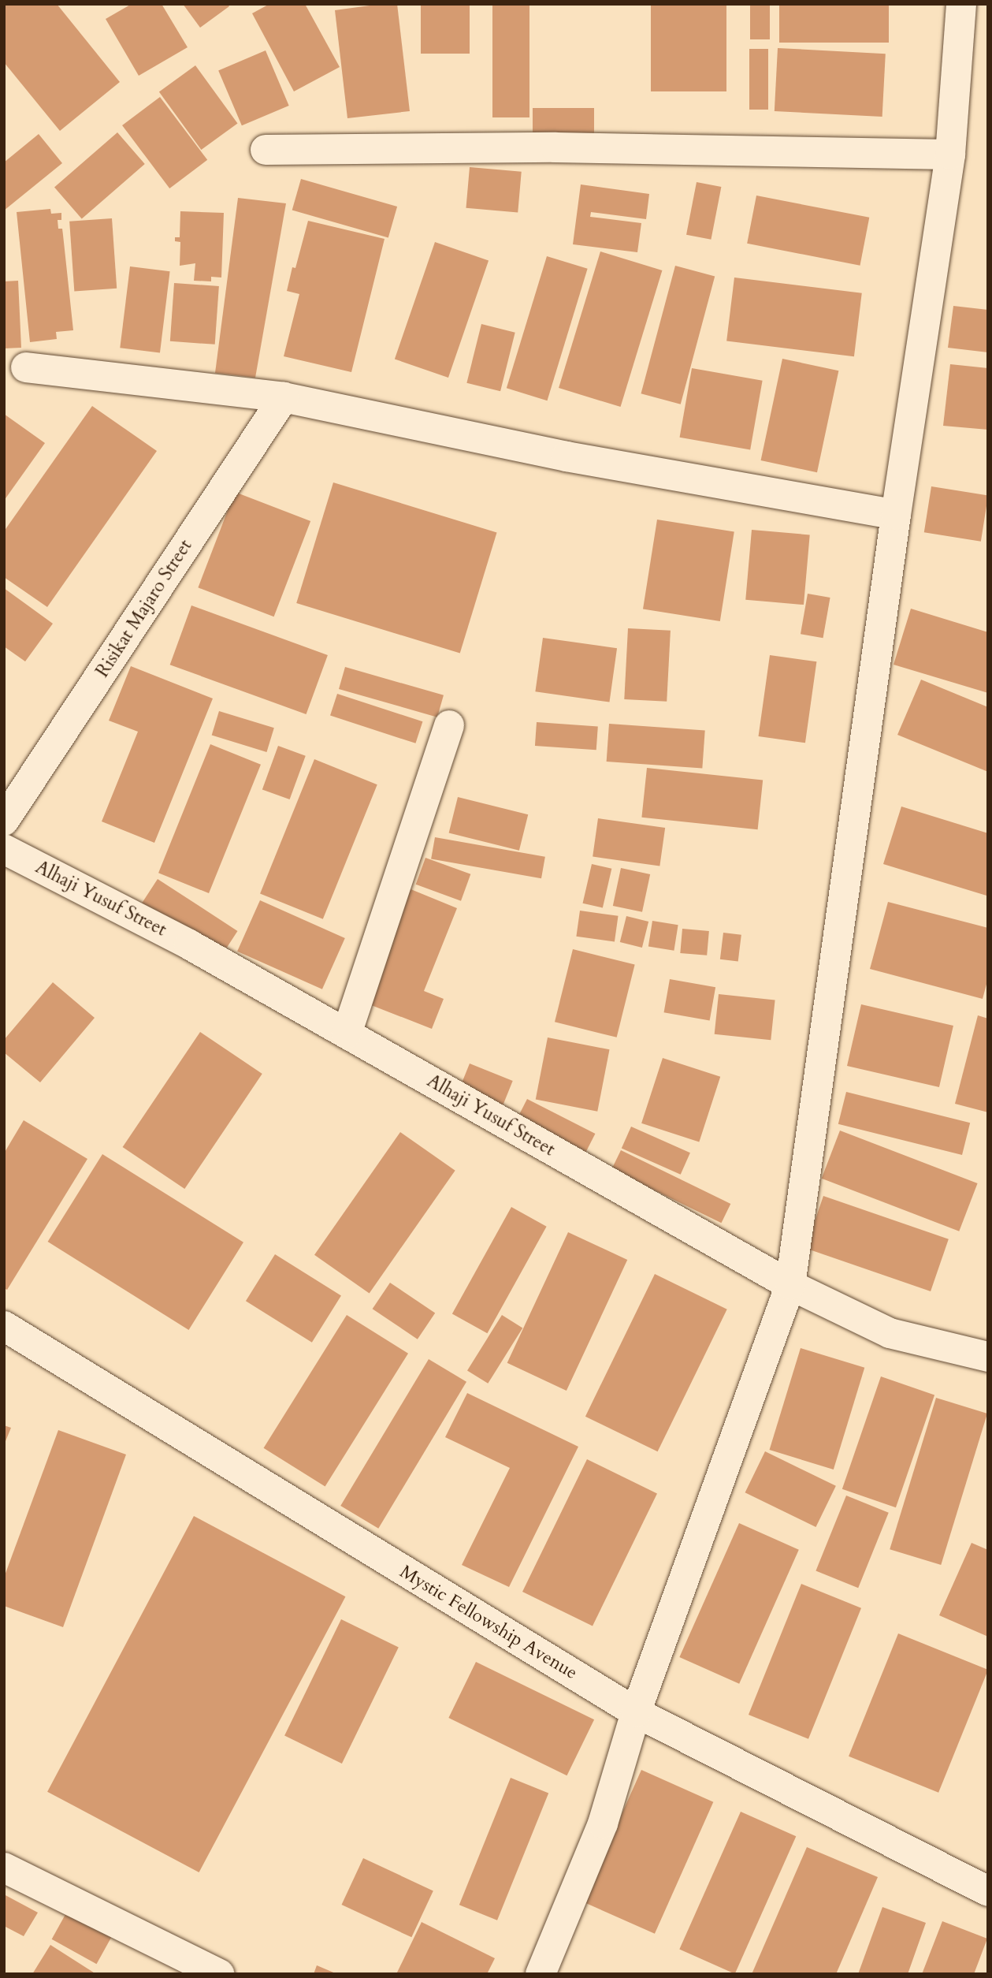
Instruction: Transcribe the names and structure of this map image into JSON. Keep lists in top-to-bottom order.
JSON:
{
  "streets": {
    "street": ["Risikat Majaro Street", "Alhaji Yusuf Street", "Mystic Fellowship Avenue"]
  }
}
